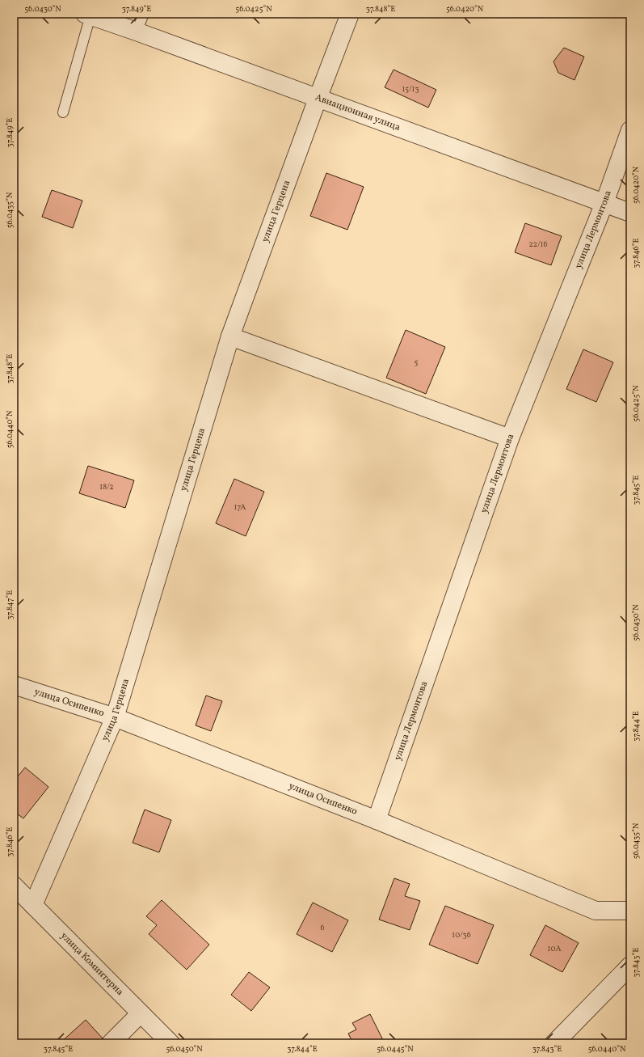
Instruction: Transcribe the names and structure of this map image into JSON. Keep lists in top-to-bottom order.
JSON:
{
  "streets": {
    "street": [
      "Авиационная улица",
      "улица Герцена",
      "улица Лермонтова",
      "улица Осипенко",
      "улица Коминтерна"
    ]
  },
  "crossings": [
    ["Авиационная улица", "улица Герцена"],
    ["Авиационная улица", "улица Лермонтова"],
    ["улица Герцена", "улица Осипенко"],
    ["улица Герцена", "улица Коминтерна"],
    ["улица Лермонтова", "улица Осипенко"]
  ],
  "house_numbers": [
    "15/13",
    "22/16",
    "5",
    "18/2",
    "17А",
    "6",
    "10/36",
    "10А"
  ],
  "coordinates": [
    "56.0430°N",
    "37.849°E",
    "56.0425°N",
    "37.848°E",
    "56.0420°N",
    "56.0435°N",
    "37.846°E",
    "56.0440°N",
    "37.845°E",
    "37.847°E",
    "37.844°E",
    "37.843°E",
    "56.0450°N",
    "56.0445°N"
  ]
}
